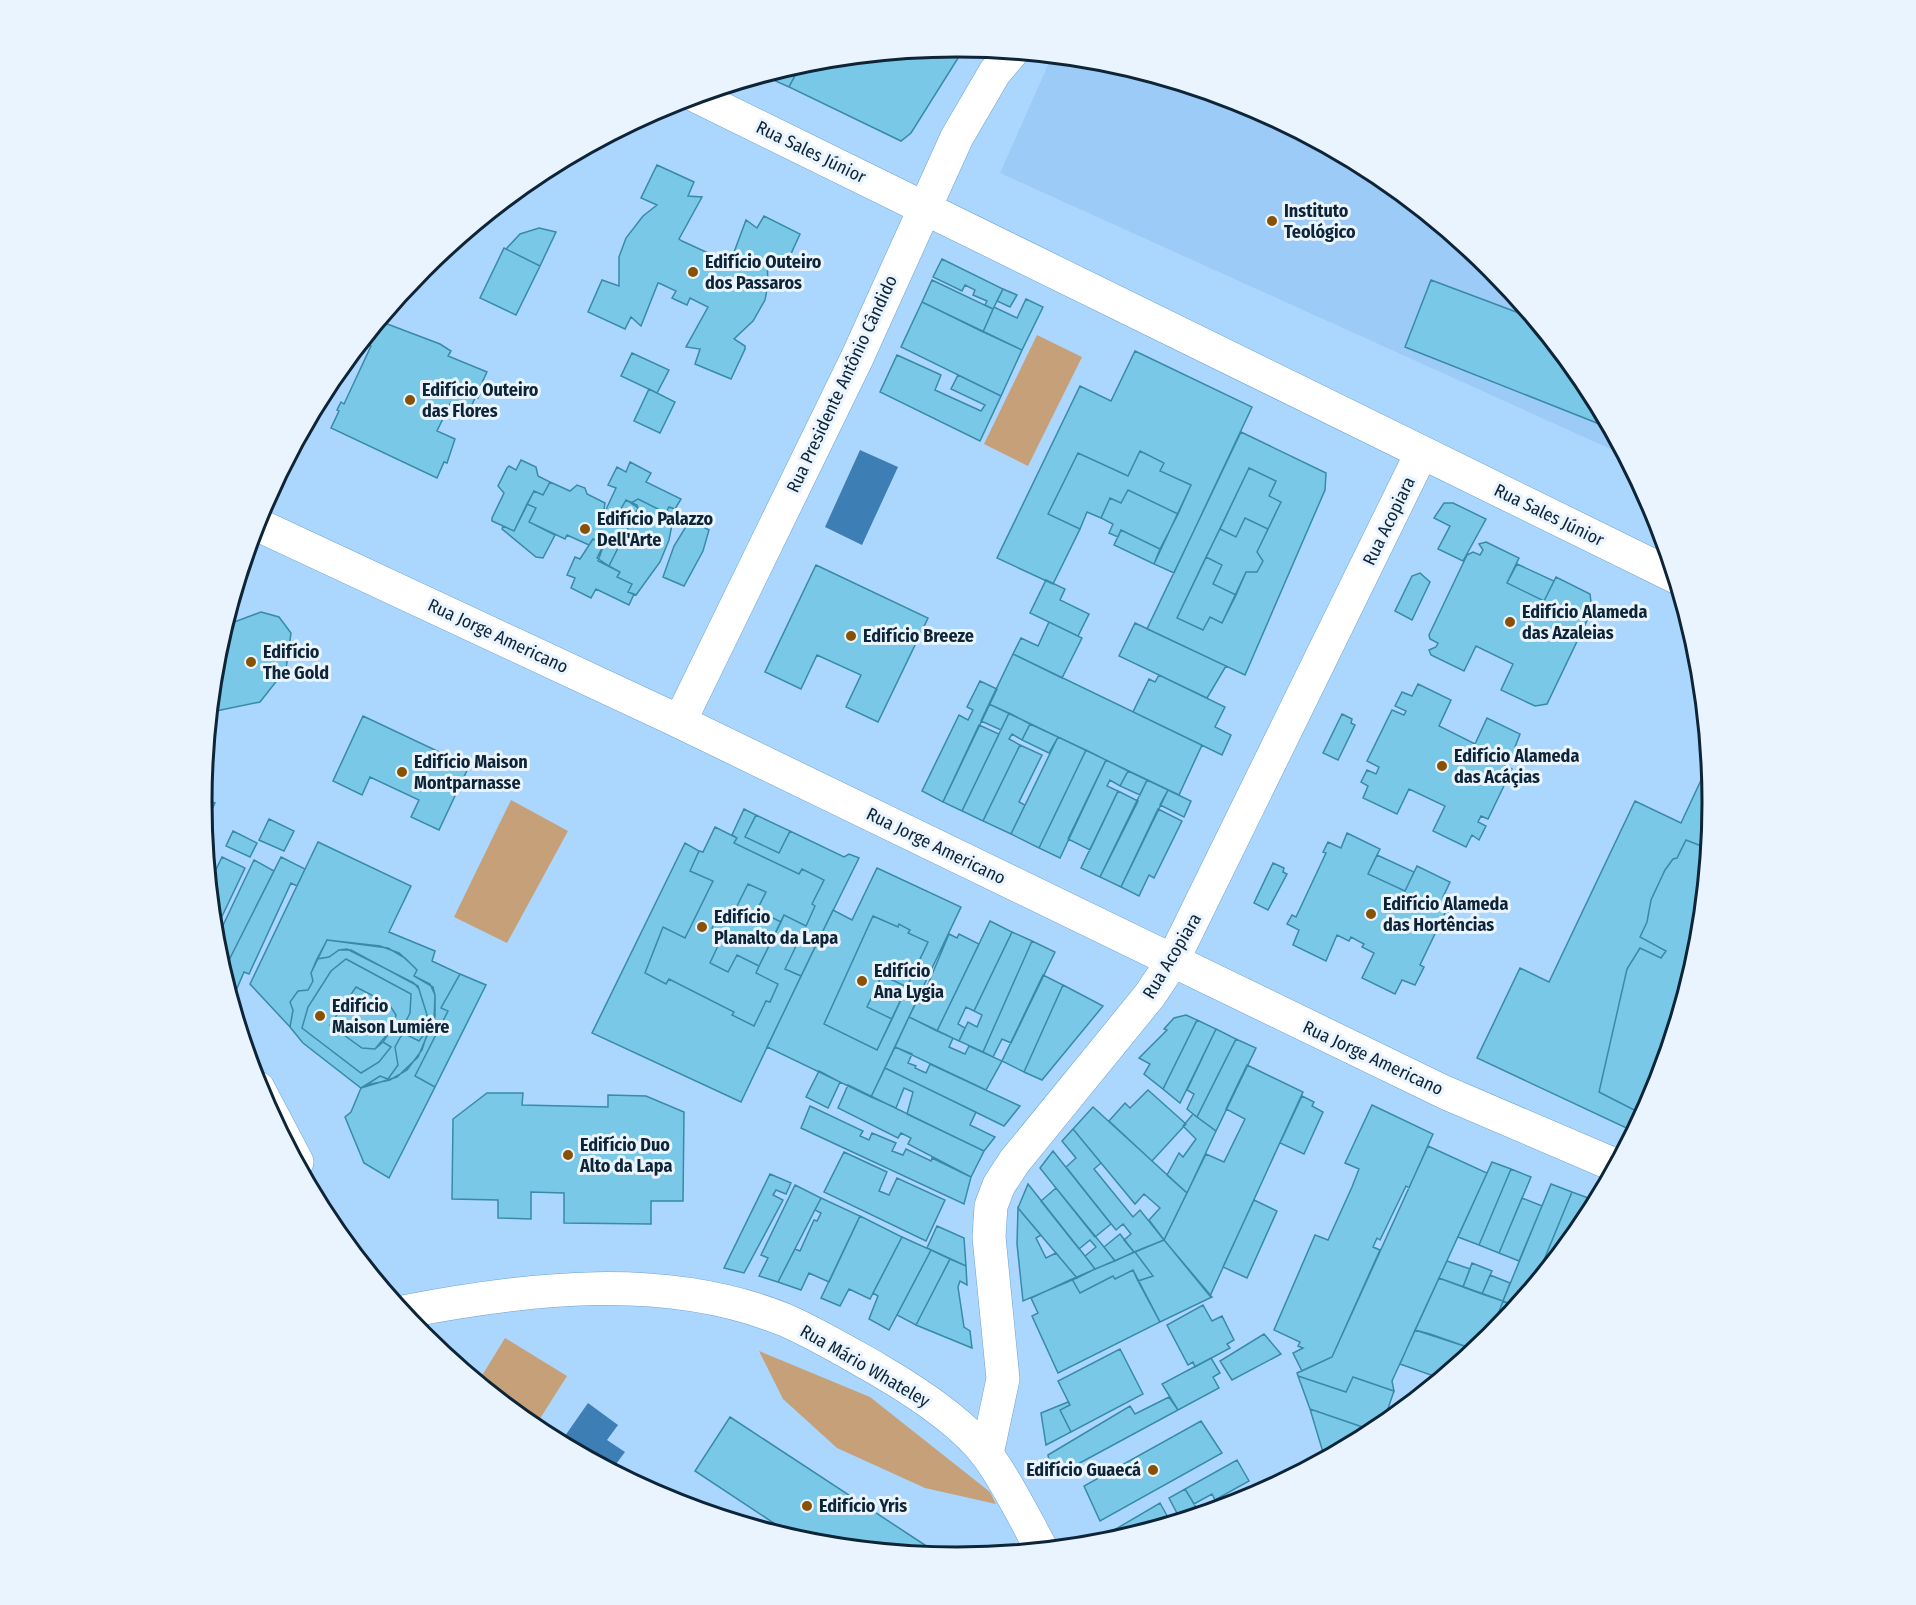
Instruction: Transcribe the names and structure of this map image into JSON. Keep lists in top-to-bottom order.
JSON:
{
  "streets": {
    "street": [
      "Rua Sales Júnior",
      "Rua Presidente Antônio Cândido",
      "Rua Acopiara",
      "Rua Jorge Americano",
      "Rua Mário Whateley"
    ]
  },
  "crossings": [
    ["Rua Sales Júnior", "Rua Presidente Antônio Cândido"],
    ["Rua Sales Júnior", "Rua Acopiara"],
    ["Rua Presidente Antônio Cândido", "Rua Jorge Americano"],
    ["Rua Acopiara", "Rua Jorge Americano"],
    ["Rua Acopiara", "Rua Mário Whateley"]
  ],
  "places": [
    "Instituto Teológico",
    "Edifício Outeiro dos Passaros",
    "Edifício Outeiro das Flores",
    "Edifício Palazzo Dell'Arte",
    "Edifício Alameda das Azaleias",
    "Edifício Breeze",
    "Edifício The Gold",
    "Edifício Alameda das Acáçias",
    "Edifício Maison Montparnasse",
    "Edifício Alameda das Hortências",
    "Edifício Planalto da Lapa",
    "Edifício Ana Lygia",
    "Edifício Maison Lumiére",
    "Edifício Duo Alto da Lapa",
    "Edifício Guaecá",
    "Edifício Yris"
  ]
}
